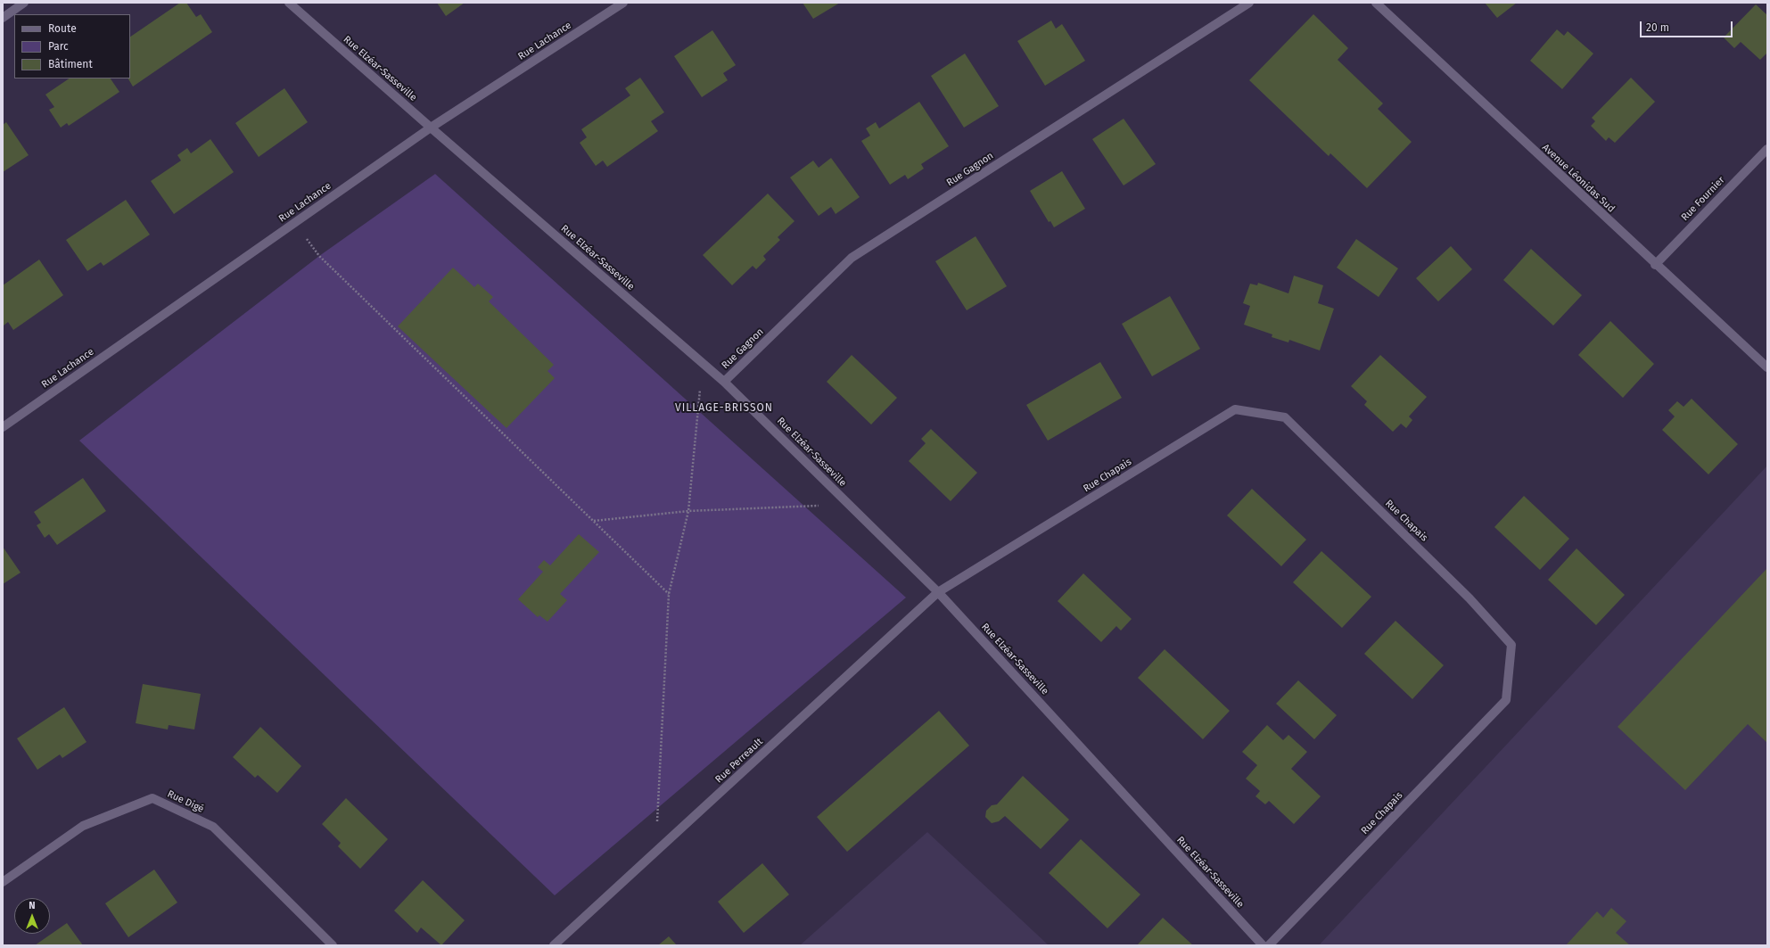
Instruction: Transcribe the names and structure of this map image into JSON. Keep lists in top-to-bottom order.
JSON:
{
  "streets": {
    "street": [
      "Rue Lachance",
      "Rue Elzéar-Sasseville",
      "Rue Gagnon",
      "Avenue Léonidas Sud",
      "Rue Fournier",
      "Rue Chapais",
      "Rue Perreault",
      "Rue Digé"
    ]
  },
  "crossings": [
    ["Rue Lachance", "Rue Elzéar-Sasseville"],
    ["Rue Elzéar-Sasseville", "Rue Gagnon"],
    ["Rue Elzéar-Sasseville", "Rue Chapais"],
    ["Rue Elzéar-Sasseville", "Rue Perreault"],
    ["Avenue Léonidas Sud", "Rue Fournier"],
    ["Rue Chapais", "Rue Perreault"]
  ],
  "districts": ["VILLAGE-BRISSON"],
  "legend": ["Route", "Parc", "Bâtiment"],
  "scale_bar": "20 m",
  "north": "top"
}
